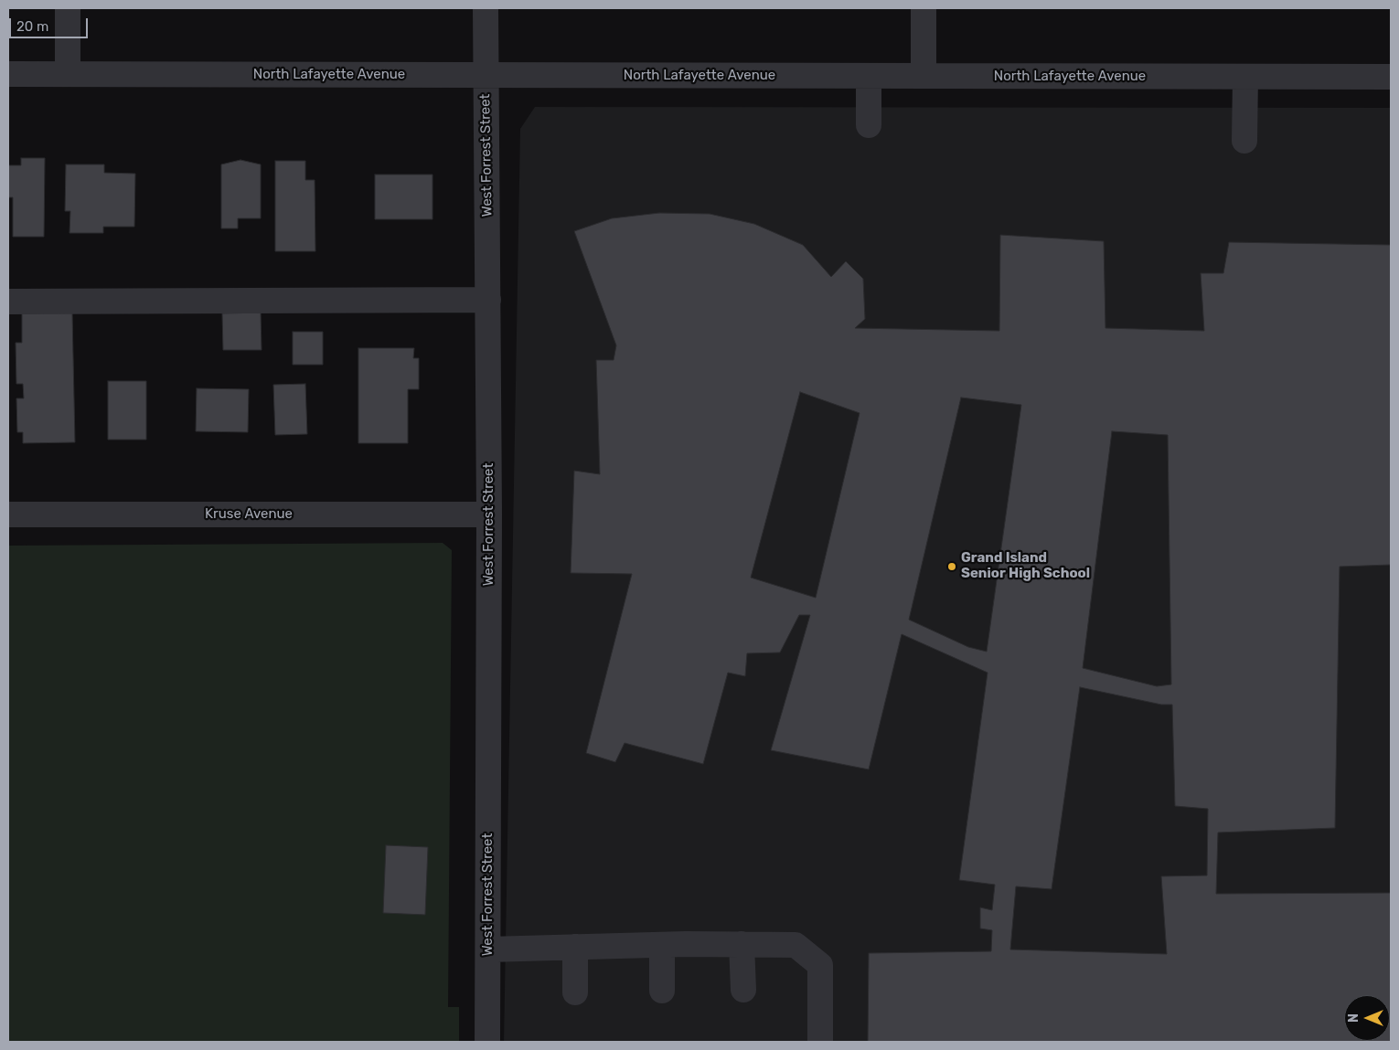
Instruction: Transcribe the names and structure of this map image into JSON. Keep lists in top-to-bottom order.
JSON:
{
  "streets": {
    "street": ["North Lafayette Avenue", "West Forrest Street", "Kruse Avenue"]
  },
  "crossings": [
    ["North Lafayette Avenue", "West Forrest Street"],
    ["West Forrest Street", "Kruse Avenue"]
  ],
  "places": ["Grand Island Senior High School"],
  "scale_bar": "20 m",
  "north": "left"
}
